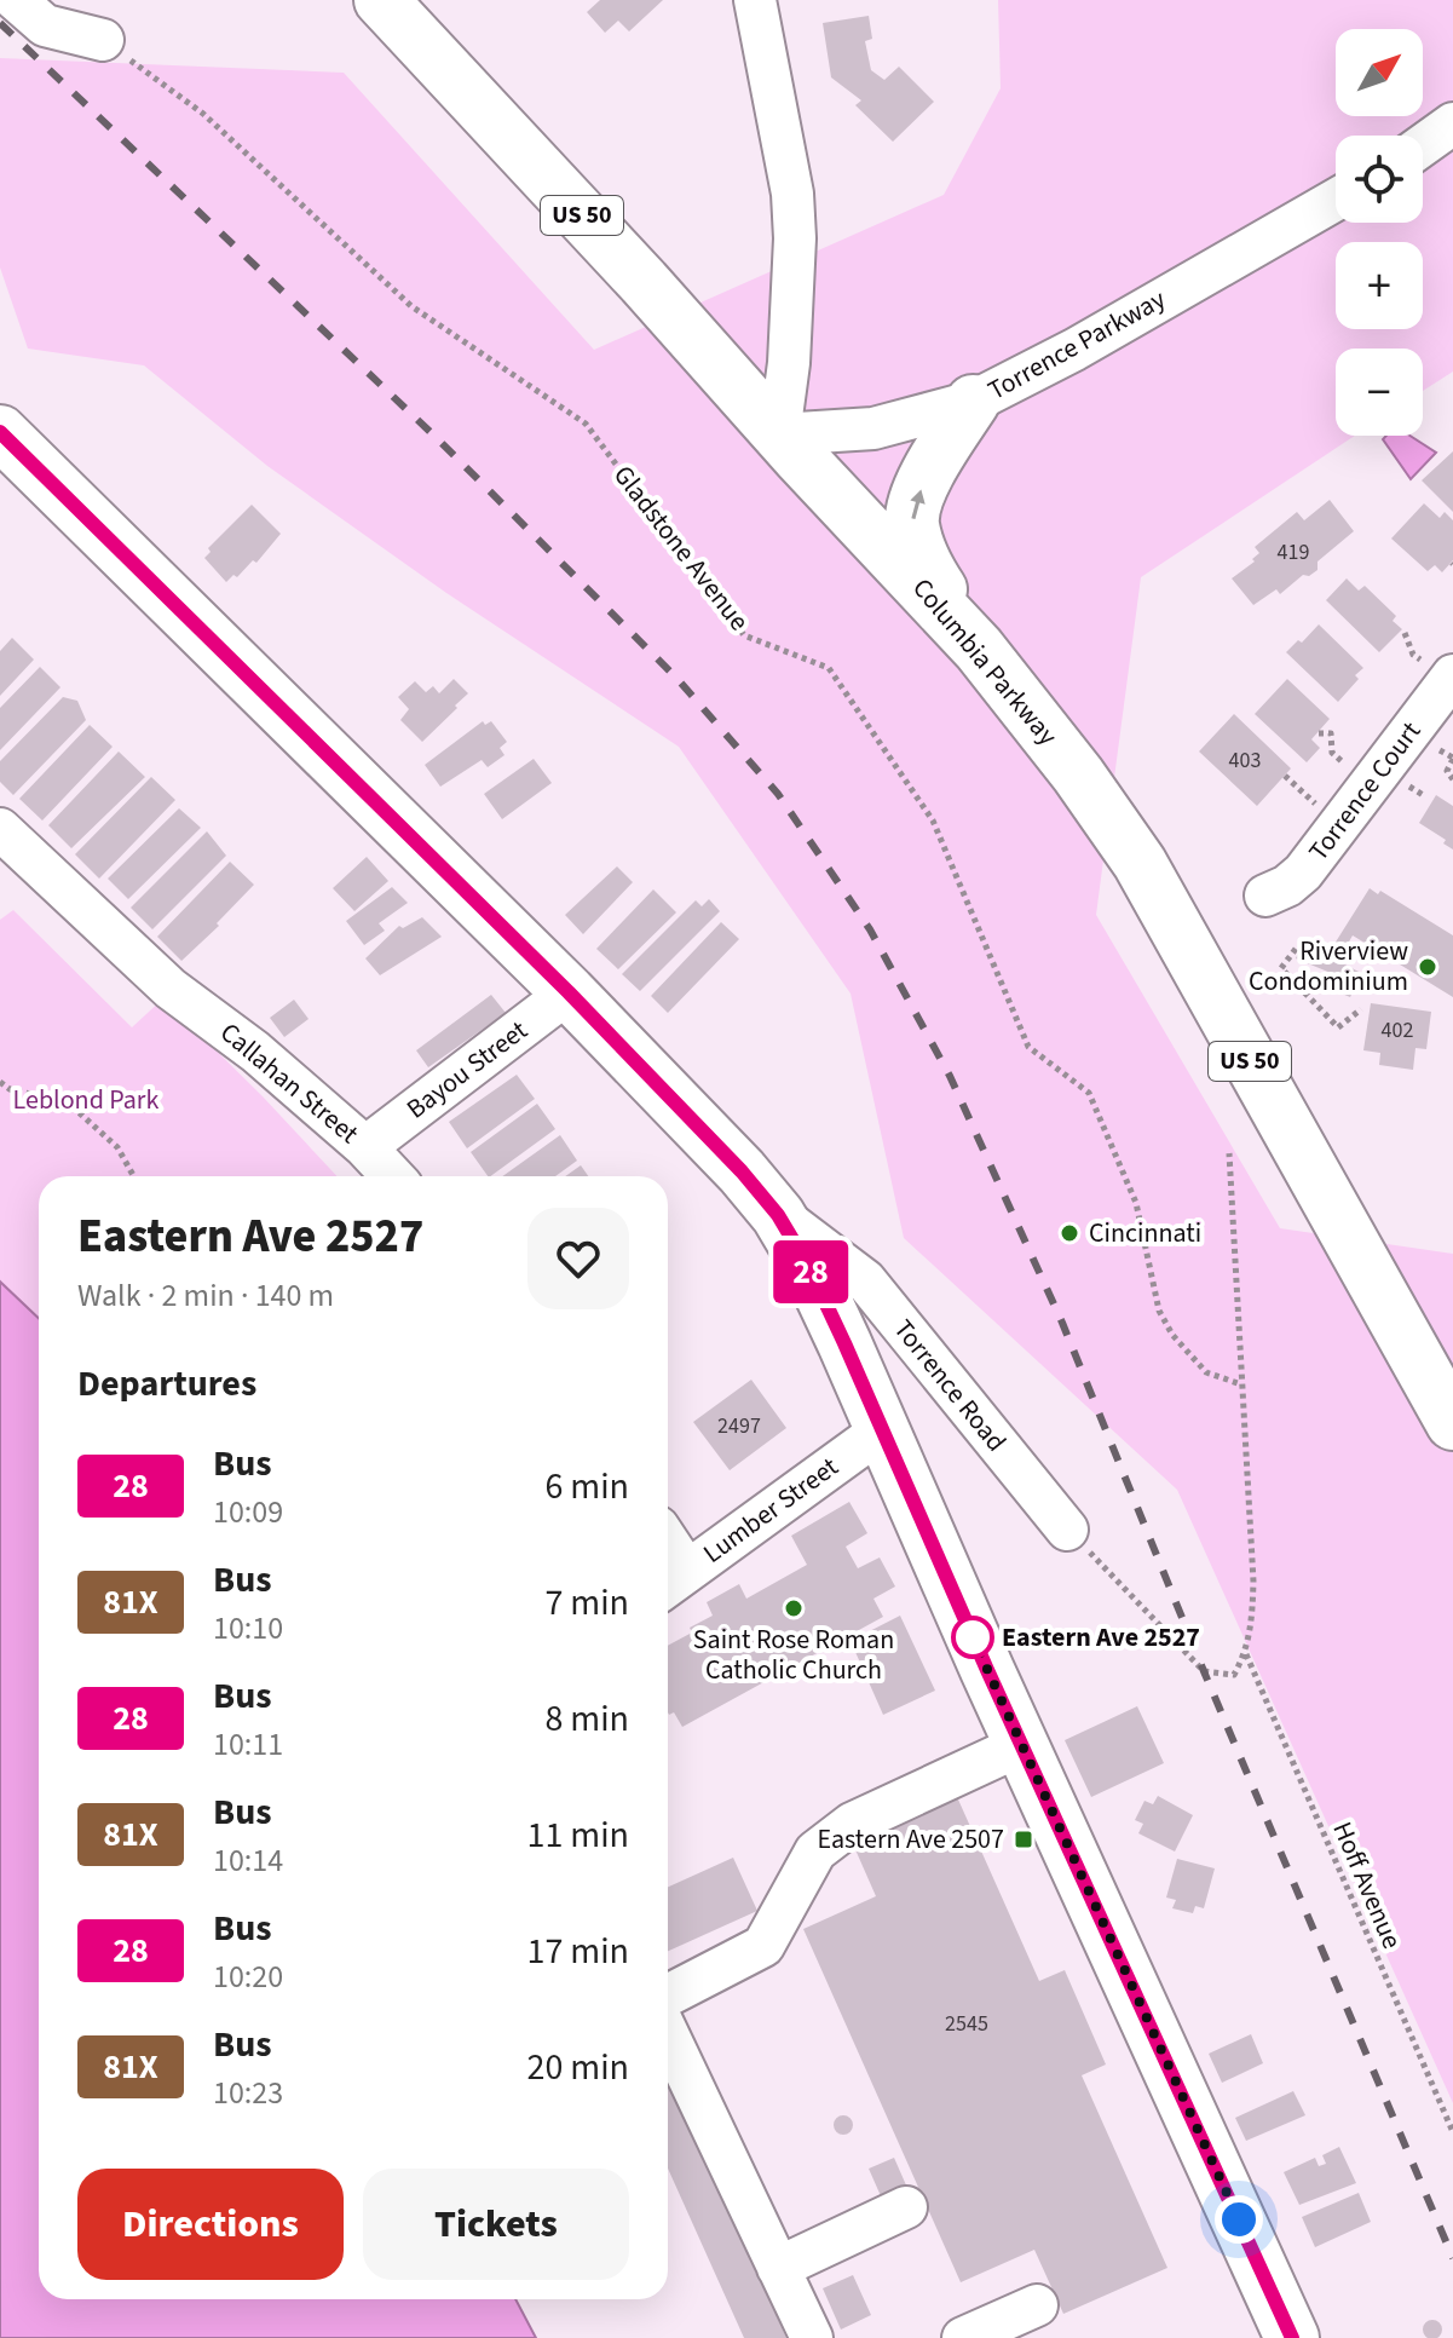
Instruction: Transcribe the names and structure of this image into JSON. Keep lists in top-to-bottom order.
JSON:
{
  "streets": {
    "main road": ["US 50", "Columbia Parkway"],
    "street": [
      "Torrence Parkway",
      "Torrence Court",
      "Bayou Street",
      "Callahan Street",
      "Torrence Road",
      "Lumber Street"
    ],
    "path": ["Gladstone Avenue", "Hoff Avenue"]
  },
  "crossings": [
    ["Torrence Parkway", "Columbia Parkway"],
    ["Bayou Street", "Callahan Street"]
  ],
  "parks": ["Leblond Park"],
  "places": {
    "other": [
      "Riverview Condominium",
      "Cincinnati",
      "Saint Rose Roman Catholic Church",
      "Eastern Ave 2527"
    ],
    "transit": ["Eastern Ave 2507"]
  },
  "lines": ["bus line 28"],
  "house_numbers": [
    "419",
    "403",
    "402",
    "2497",
    "2545"
  ],
  "north": "top right",
  "page": {
    "on_map": "28",
    "map_buttons": ["+", "−"],
    "heading": [
      ["Eastern Ave 2527", "Walk · 2 min · 140 m"],
      "Departures"
    ],
    "list": [
      {
        "mark": "28",
        "name": "Bus",
        "note": "10:09",
        "value": "6 min"
      },
      {
        "mark": "81X",
        "name": "Bus",
        "note": "10:10",
        "value": "7 min"
      },
      {
        "mark": "28",
        "name": "Bus",
        "note": "10:11",
        "value": "8 min"
      },
      {
        "mark": "81X",
        "name": "Bus",
        "note": "10:14",
        "value": "11 min"
      },
      {
        "mark": "28",
        "name": "Bus",
        "note": "10:20",
        "value": "17 min"
      },
      {
        "mark": "81X",
        "name": "Bus",
        "note": "10:23",
        "value": "20 min"
      }
    ],
    "buttons": ["Directions", "Tickets"]
  }
}
